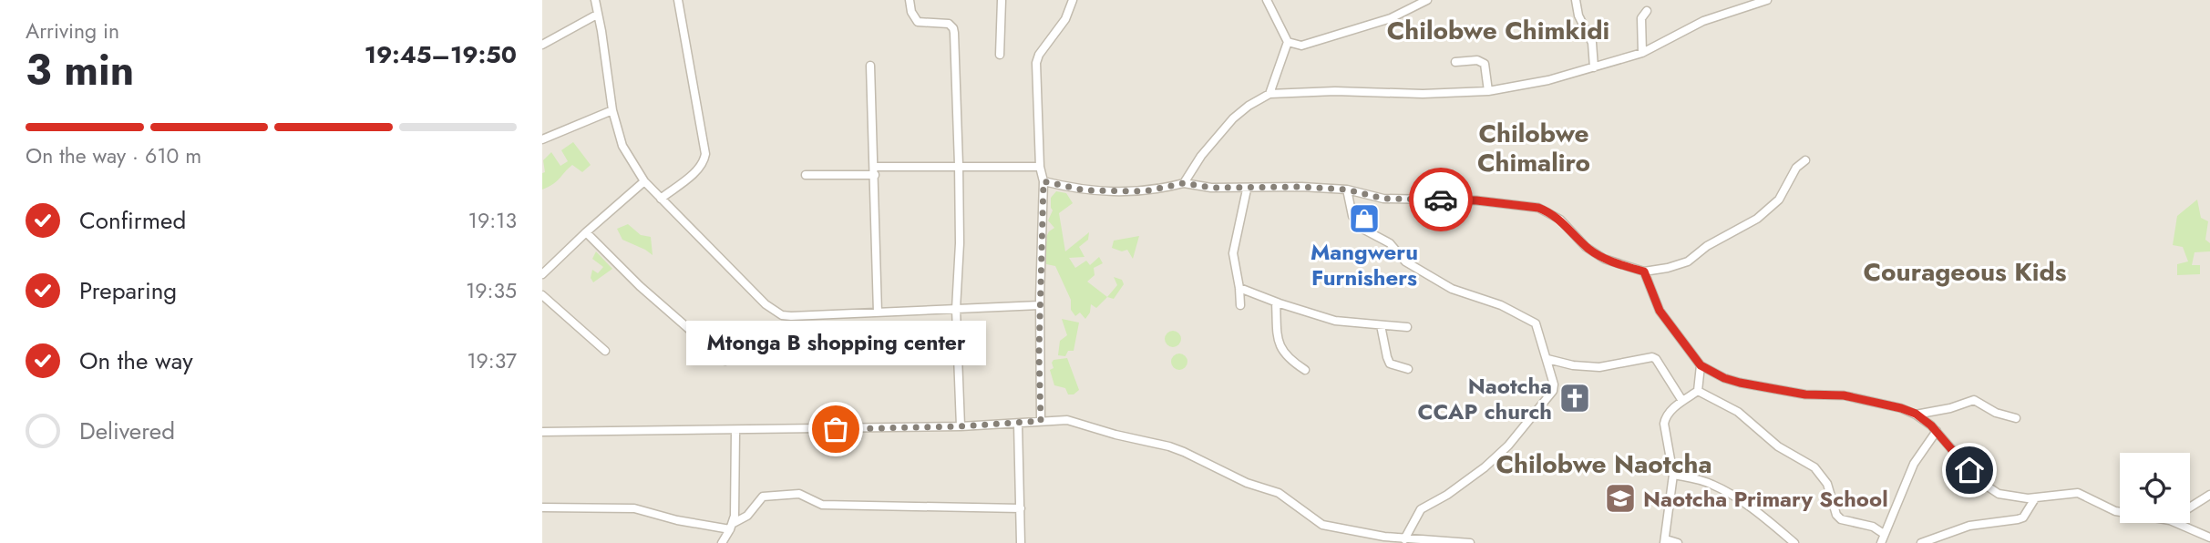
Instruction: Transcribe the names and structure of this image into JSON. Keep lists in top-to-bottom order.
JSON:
{
  "districts": [
    "Chilobwe Chimkidi",
    "Chilobwe Chimaliro",
    "Courageous Kids",
    "Chilobwe Naotcha"
  ],
  "places": {
    "shop": ["Mangweru Furnishers"],
    "church": ["Naotcha CCAP church"],
    "other": ["Mtonga B shopping center"],
    "school or university": ["Naotcha Primary School"]
  },
  "page": {
    "heading": ["3 min", "Arriving in", "19:45–19:50"],
    "bar": "On the way · 610 m",
    "list": [
      ["Confirmed", "19:13"],
      ["Preparing", "19:35"],
      ["On the way", "19:37"],
      "Delivered"
    ],
    "bubble": "Mtonga B shopping center"
  }
}
